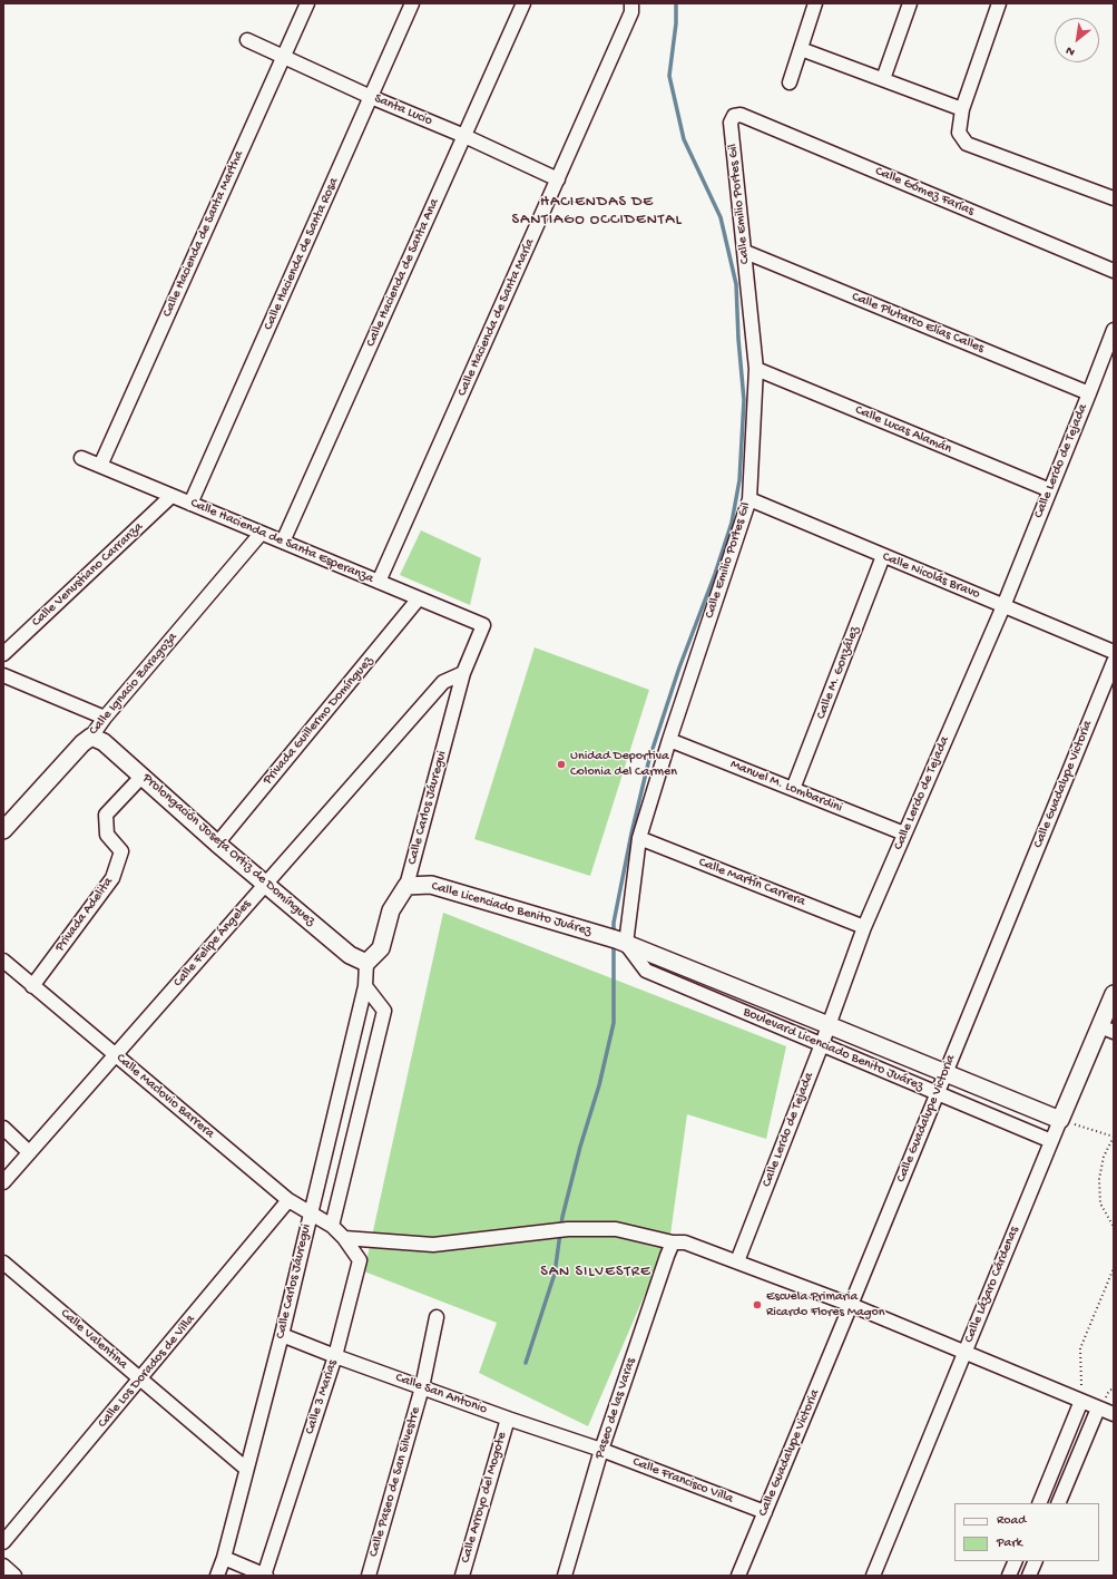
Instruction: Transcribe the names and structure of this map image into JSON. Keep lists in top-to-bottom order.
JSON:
{
  "streets": {
    "street": [
      "Santa Lucio",
      "Calle Gómez Farías",
      "Calle Emilio Portes Gil",
      "Calle Hacienda de Santa Martha",
      "Calle Hacienda de Santa Rosa",
      "Calle Hacienda de Santa Ana",
      "Calle Hacienda de Santa María",
      "Calle Plutarco Elías Calles",
      "Calle Lucas Alamán",
      "Calle Lerdo de Tejada",
      "Calle Hacienda de Santa Esperanza",
      "Calle Venustiano Carranza",
      "Calle Nicolás Bravo",
      "Calle M. González",
      "Calle Ignacio Zaragoza",
      "Privada Guillermo Domínguez",
      "Calle Guadalupe Victoria",
      "Manuel M. Lombardini",
      "Calle Carlos Jáuregui",
      "Prolongación Josefa Ortiz de Domínguez",
      "Calle Martín Carrera",
      "Calle Licenciado Benito Juárez",
      "Privada Adelita",
      "Calle Felipe Ángeles",
      "Boulevard Licenciado Benito Juárez",
      "Calle Maclovio Barrera",
      "Calle Lázaro Cárdenas",
      "Calle Valentina",
      "Calle Los Dorados de Villa",
      "Calle San Antonio",
      "Calle 3 Marias",
      "Paseo de las Varas",
      "Calle Francisco Villa",
      "Calle Paseo de San Silvestre",
      "Calle Arroyo del Mogote"
    ]
  },
  "crossings": [
    ["Santa Lucio", "Calle Hacienda de Santa Martha"],
    ["Santa Lucio", "Calle Hacienda de Santa Rosa"],
    ["Santa Lucio", "Calle Hacienda de Santa Ana"],
    ["Santa Lucio", "Calle Hacienda de Santa María"],
    ["Calle Gómez Farías", "Calle Emilio Portes Gil"],
    ["Calle Emilio Portes Gil", "Calle Plutarco Elías Calles"],
    ["Calle Emilio Portes Gil", "Calle Lucas Alamán"],
    ["Calle Emilio Portes Gil", "Calle Nicolás Bravo"],
    ["Calle Emilio Portes Gil", "Manuel M. Lombardini"],
    ["Calle Emilio Portes Gil", "Calle Martín Carrera"],
    ["Calle Emilio Portes Gil", "Calle Licenciado Benito Juárez"],
    ["Calle Emilio Portes Gil", "Boulevard Licenciado Benito Juárez"],
    ["Calle Hacienda de Santa Martha", "Calle Hacienda de Santa Esperanza"],
    ["Calle Hacienda de Santa Rosa", "Calle Hacienda de Santa Esperanza"],
    ["Calle Hacienda de Santa Ana", "Calle Hacienda de Santa Esperanza"],
    ["Calle Hacienda de Santa María", "Calle Hacienda de Santa Esperanza"],
    ["Calle Plutarco Elías Calles", "Calle Lerdo de Tejada"],
    ["Calle Lucas Alamán", "Calle Lerdo de Tejada"],
    ["Calle Lerdo de Tejada", "Calle Nicolás Bravo"],
    ["Calle Lerdo de Tejada", "Manuel M. Lombardini"],
    ["Calle Lerdo de Tejada", "Calle Martín Carrera"],
    ["Calle Lerdo de Tejada", "Boulevard Licenciado Benito Juárez"],
    ["Calle Hacienda de Santa Esperanza", "Calle Venustiano Carranza"],
    ["Calle Hacienda de Santa Esperanza", "Calle Ignacio Zaragoza"],
    ["Calle Hacienda de Santa Esperanza", "Privada Guillermo Domínguez"],
    ["Calle Hacienda de Santa Esperanza", "Calle Carlos Jáuregui"],
    ["Calle Nicolás Bravo", "Calle M. González"],
    ["Calle M. González", "Manuel M. Lombardini"],
    ["Calle Ignacio Zaragoza", "Prolongación Josefa Ortiz de Domínguez"],
    ["Privada Guillermo Domínguez", "Prolongación Josefa Ortiz de Domínguez"],
    ["Calle Guadalupe Victoria", "Boulevard Licenciado Benito Juárez"],
    ["Calle Guadalupe Victoria", "Calle Francisco Villa"],
    ["Calle Carlos Jáuregui", "Prolongación Josefa Ortiz de Domínguez"],
    ["Calle Carlos Jáuregui", "Calle Licenciado Benito Juárez"],
    ["Calle Carlos Jáuregui", "Calle Felipe Ángeles"],
    ["Calle Carlos Jáuregui", "Calle Maclovio Barrera"],
    ["Calle Carlos Jáuregui", "Calle Valentina"],
    ["Calle Carlos Jáuregui", "Calle San Antonio"],
    ["Calle Carlos Jáuregui", "Calle 3 Marias"],
    ["Prolongación Josefa Ortiz de Domínguez", "Privada Adelita"],
    ["Prolongación Josefa Ortiz de Domínguez", "Calle Felipe Ángeles"],
    ["Calle Licenciado Benito Juárez", "Boulevard Licenciado Benito Juárez"],
    ["Privada Adelita", "Calle Maclovio Barrera"],
    ["Calle Felipe Ángeles", "Calle Maclovio Barrera"],
    ["Boulevard Licenciado Benito Juárez", "Calle Lázaro Cárdenas"],
    ["Calle Maclovio Barrera", "Calle Los Dorados de Villa"],
    ["Calle Maclovio Barrera", "Calle 3 Marias"],
    ["Calle Valentina", "Calle Los Dorados de Villa"],
    ["Calle San Antonio", "Calle 3 Marias"],
    ["Calle San Antonio", "Paseo de las Varas"],
    ["Calle San Antonio", "Calle Francisco Villa"],
    ["Calle San Antonio", "Calle Paseo de San Silvestre"],
    ["Calle San Antonio", "Calle Arroyo del Mogote"],
    ["Paseo de las Varas", "Calle Francisco Villa"]
  ],
  "districts": ["HACIENDAS DE SANTIAGO OCCIDENTAL", "SAN SILVESTRE"],
  "places": ["Unidad Deportiva Colonia del Carmen", "Escuela Primaria Ricardo Flores Magon"],
  "legend": ["Road", "Park"],
  "north": "bottom left"
}
